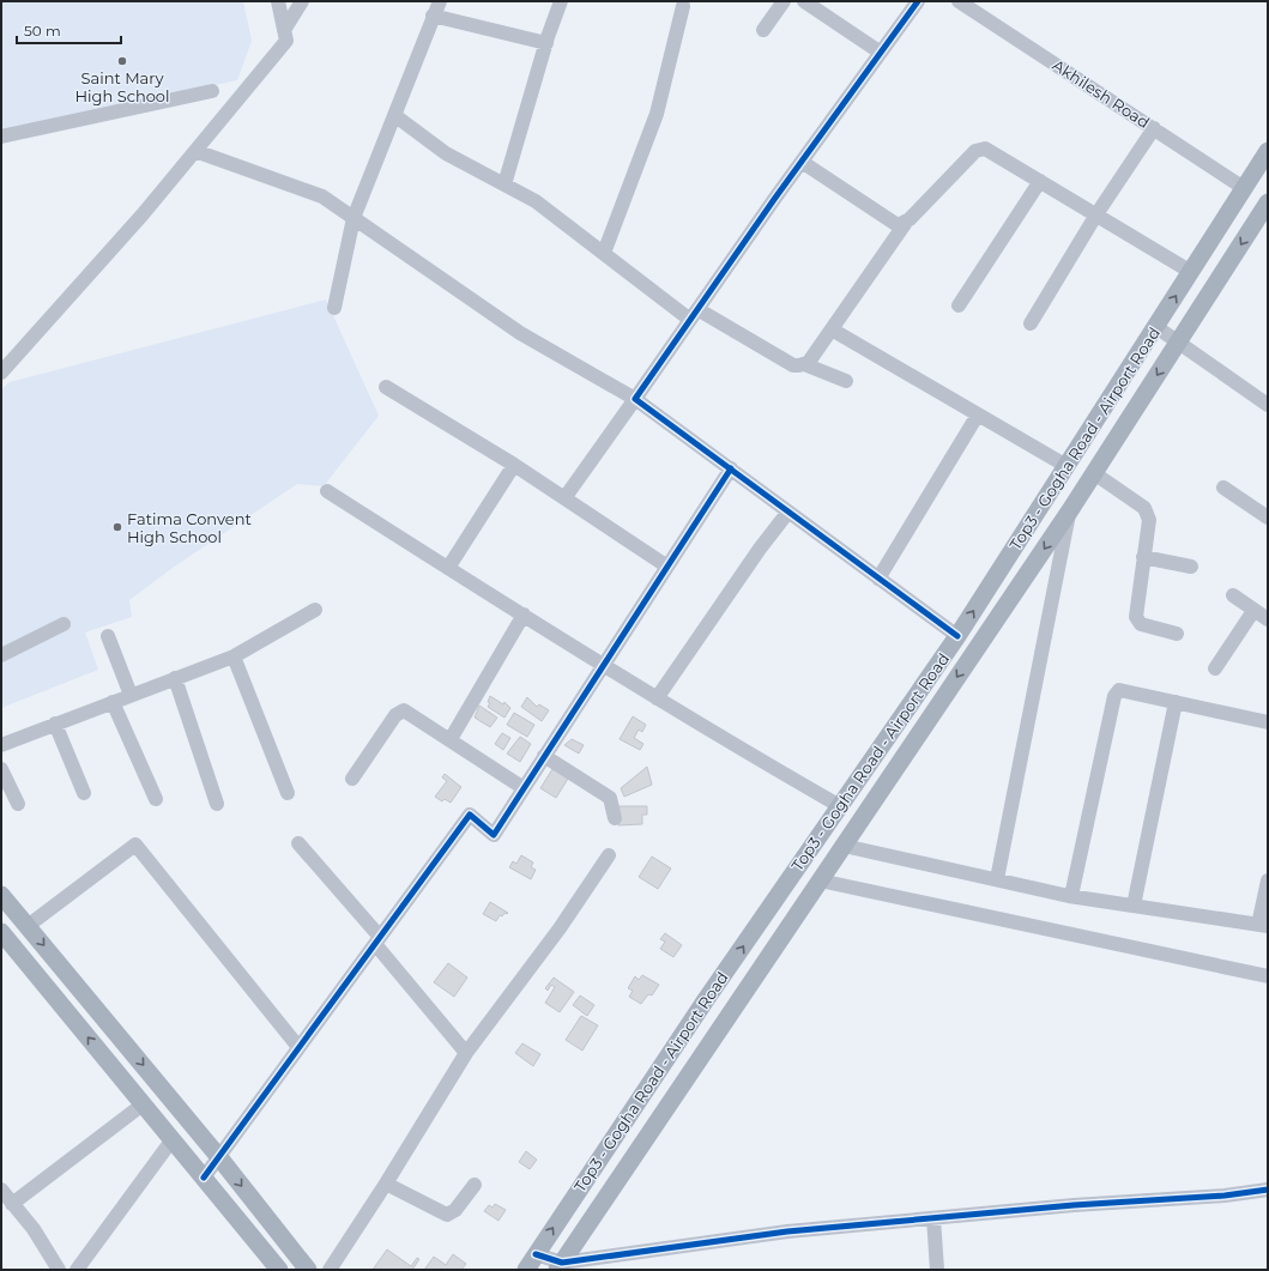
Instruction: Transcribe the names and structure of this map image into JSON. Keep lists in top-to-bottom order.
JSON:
{
  "streets": {
    "main road": ["Top3 - Gogha Road - Airport Road"],
    "street": ["Akhilesh Road"]
  },
  "crossings": [
    ["Akhilesh Road", "Top3 - Gogha Road - Airport Road"]
  ],
  "places": ["Saint Mary High School", "Fatima Convent High School"],
  "scale_bar": "50 m"
}
